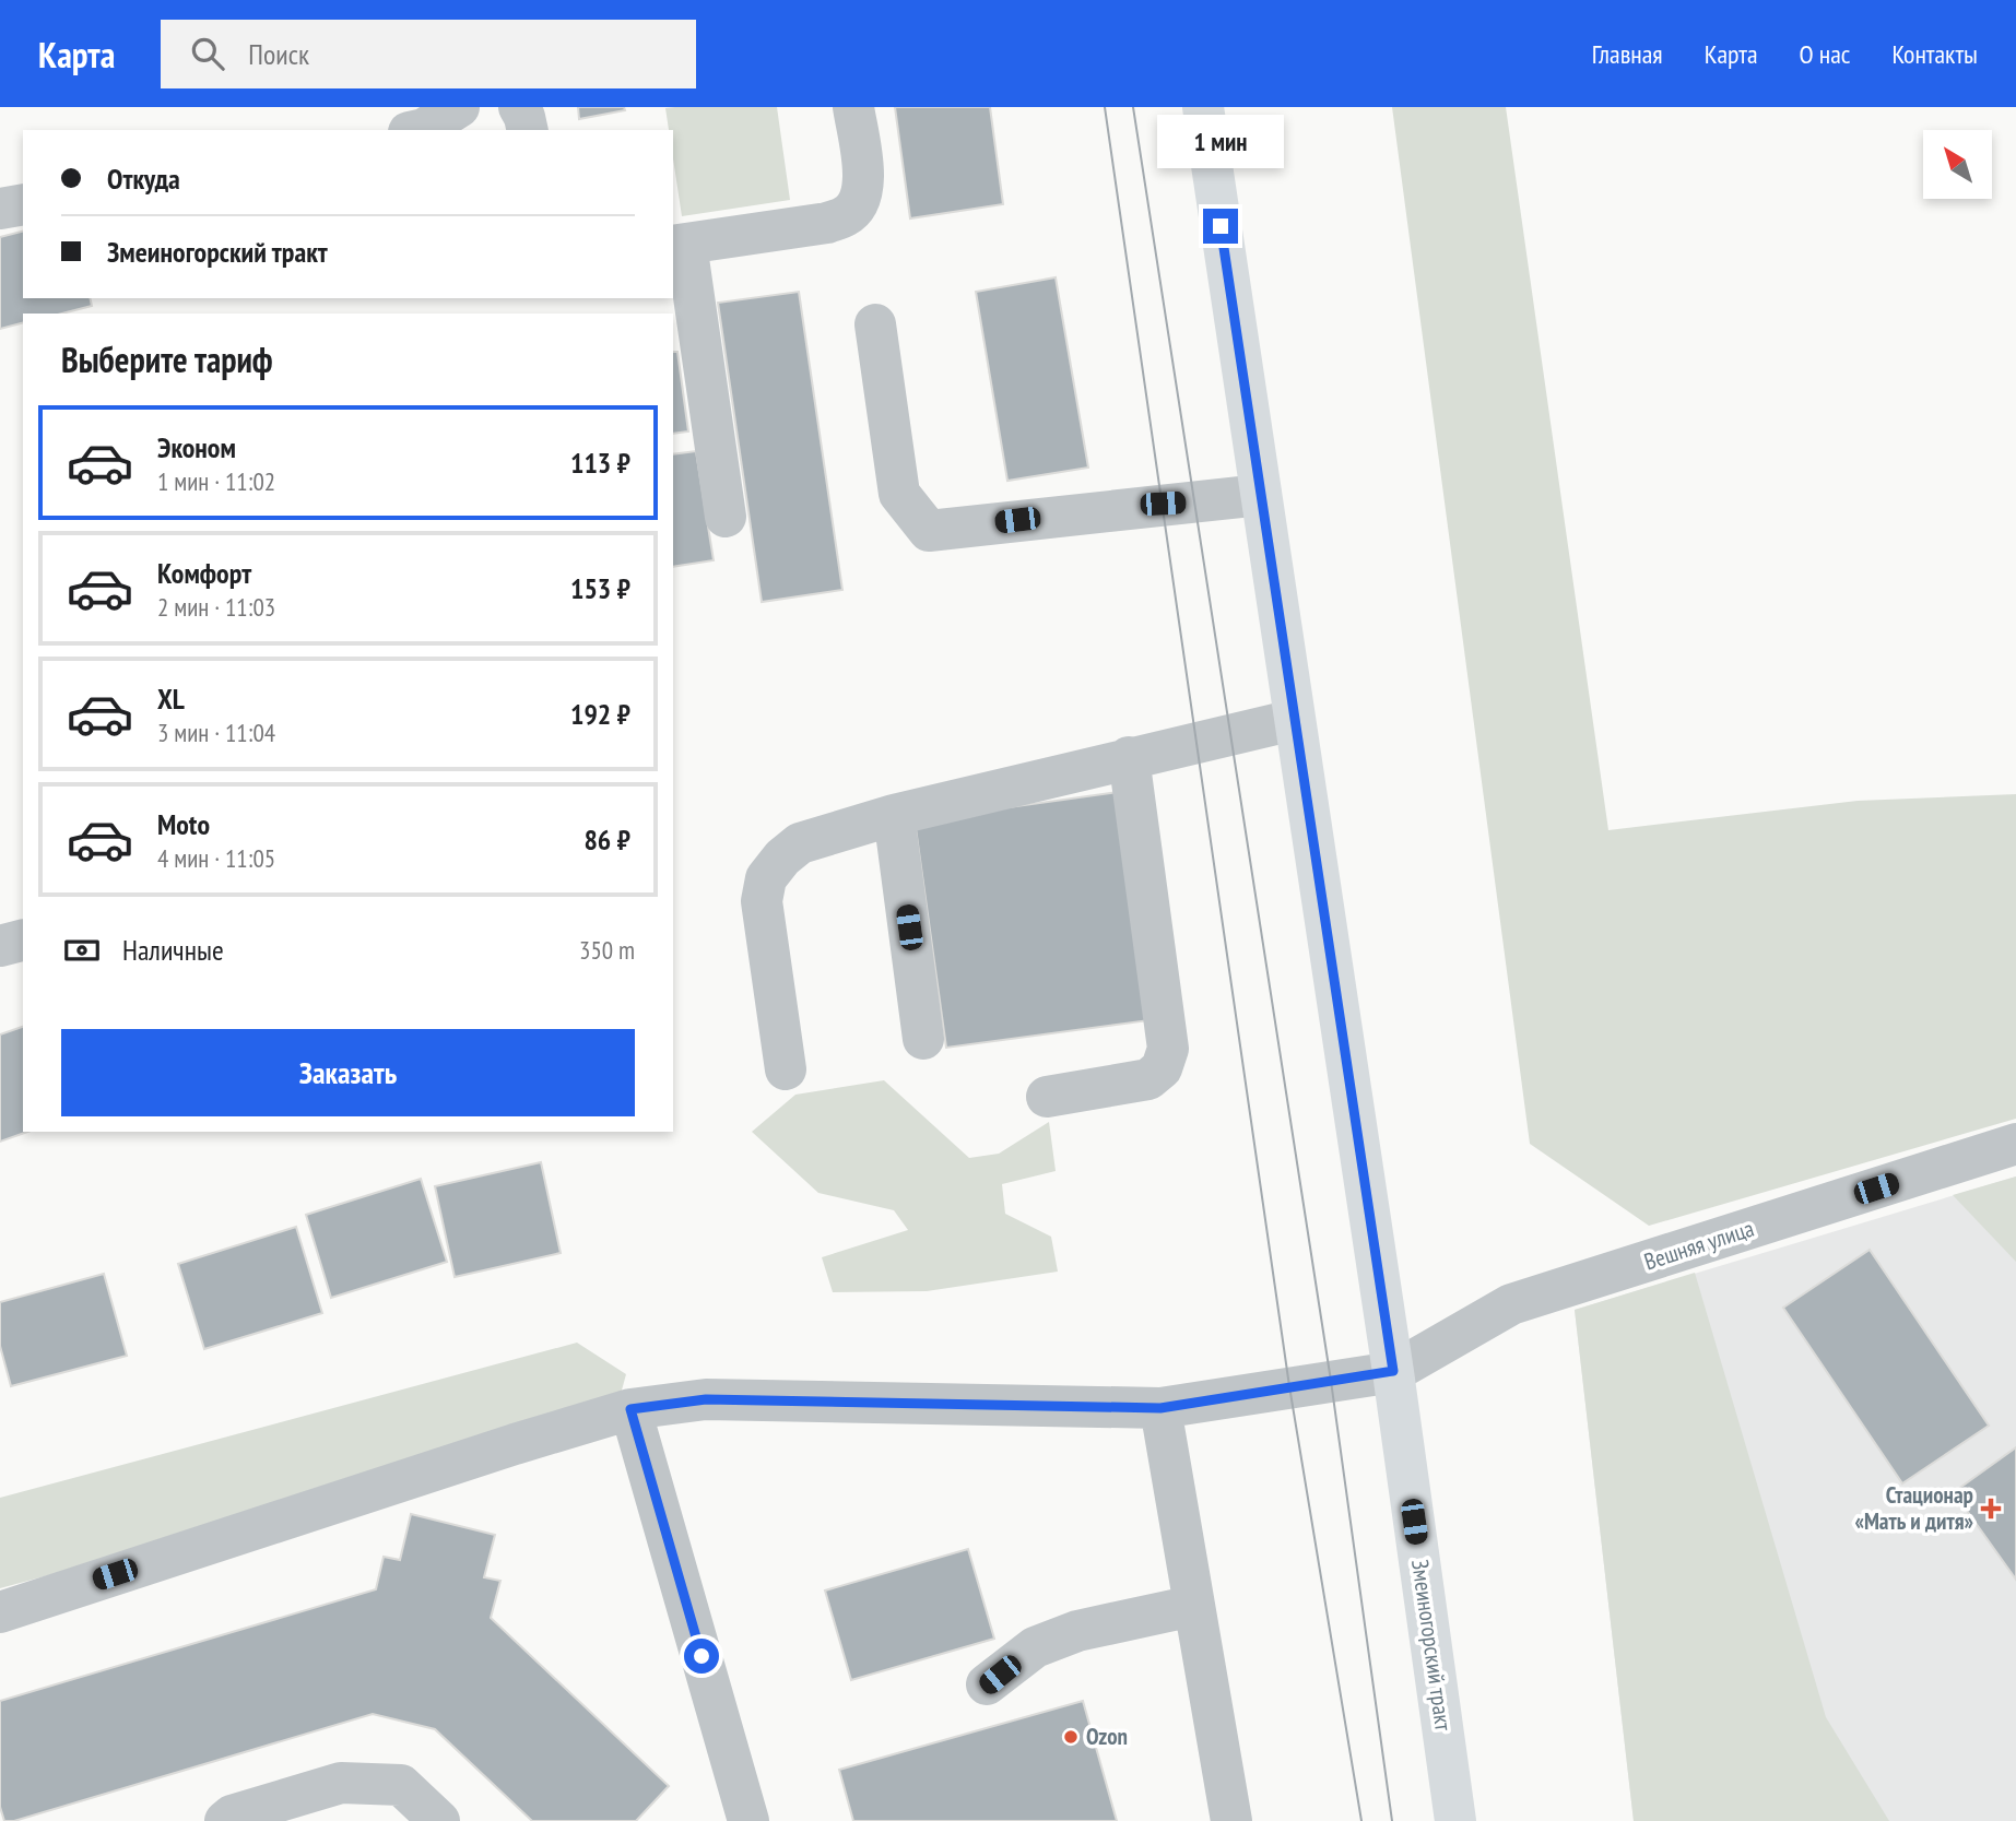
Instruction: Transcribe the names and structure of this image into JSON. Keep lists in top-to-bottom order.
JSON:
{
  "streets": {
    "highway": ["Змеиногорский тракт"],
    "street": ["Вешняя улица"]
  },
  "crossings": [
    ["Вешняя улица", "Змеиногорский тракт"]
  ],
  "places": {
    "health": ["Стационар «Мать и дитя»"],
    "other": ["Ozon"]
  },
  "north": "top left",
  "page": {
    "header": "Карта",
    "search": "Поиск",
    "nav": [
      "Главная",
      "Карта",
      "О нас",
      "Контакты"
    ],
    "bubble": "1 мин",
    "banner": ["Откуда", "Змеиногорский тракт"],
    "heading": "Выберите тариф",
    "list": [
      {
        "name": "Эконом",
        "note": "1 мин · 11:02",
        "value": "113 ₽"
      },
      {
        "name": "Комфорт",
        "note": "2 мин · 11:03",
        "value": "153 ₽"
      },
      {
        "name": "XL",
        "note": "3 мин · 11:04",
        "value": "192 ₽"
      },
      {
        "name": "Moto",
        "note": "4 мин · 11:05",
        "value": "86 ₽"
      }
    ],
    "pay": ["Наличные", "350 m"],
    "buttons": "Заказать"
  }
}
